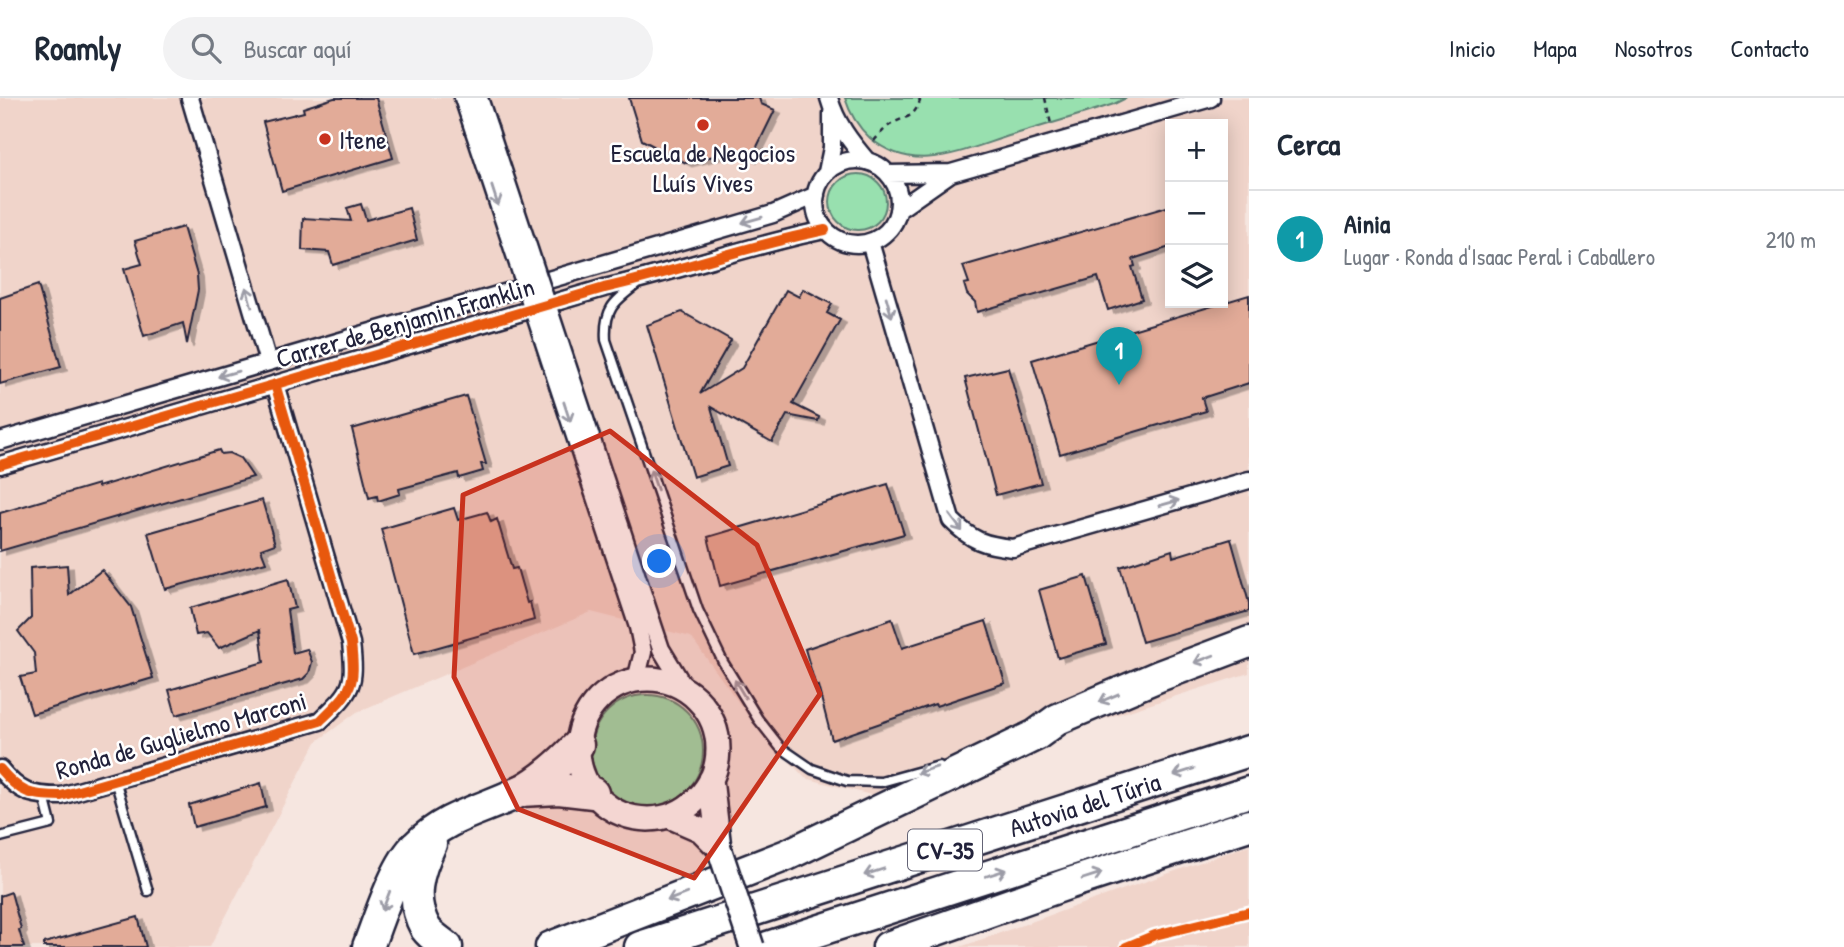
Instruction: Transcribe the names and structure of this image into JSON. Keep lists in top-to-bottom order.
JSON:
{
  "streets": {
    "highway": ["Autovia del Túria", "CV-35"],
    "street": ["Carrer de Benjamin Franklin", "Ronda de Guglielmo Marconi"]
  },
  "crossings": [
    ["Carrer de Benjamin Franklin", "Ronda de Guglielmo Marconi"]
  ],
  "places": ["Escuela de Negocios Lluís Vives", "Itene"],
  "page": {
    "header": "Roamly",
    "search": "Buscar aquí",
    "nav": [
      "Inicio",
      "Mapa",
      "Nosotros",
      "Contacto"
    ],
    "heading": "Cerca",
    "map_buttons": ["+", "−"],
    "list": [
      {
        "mark": "1",
        "name": "Ainia",
        "note": "Lugar · Ronda d'Isaac Peral i Caballero",
        "value": "210 m"
      }
    ],
    "pins": "1"
  }
}
